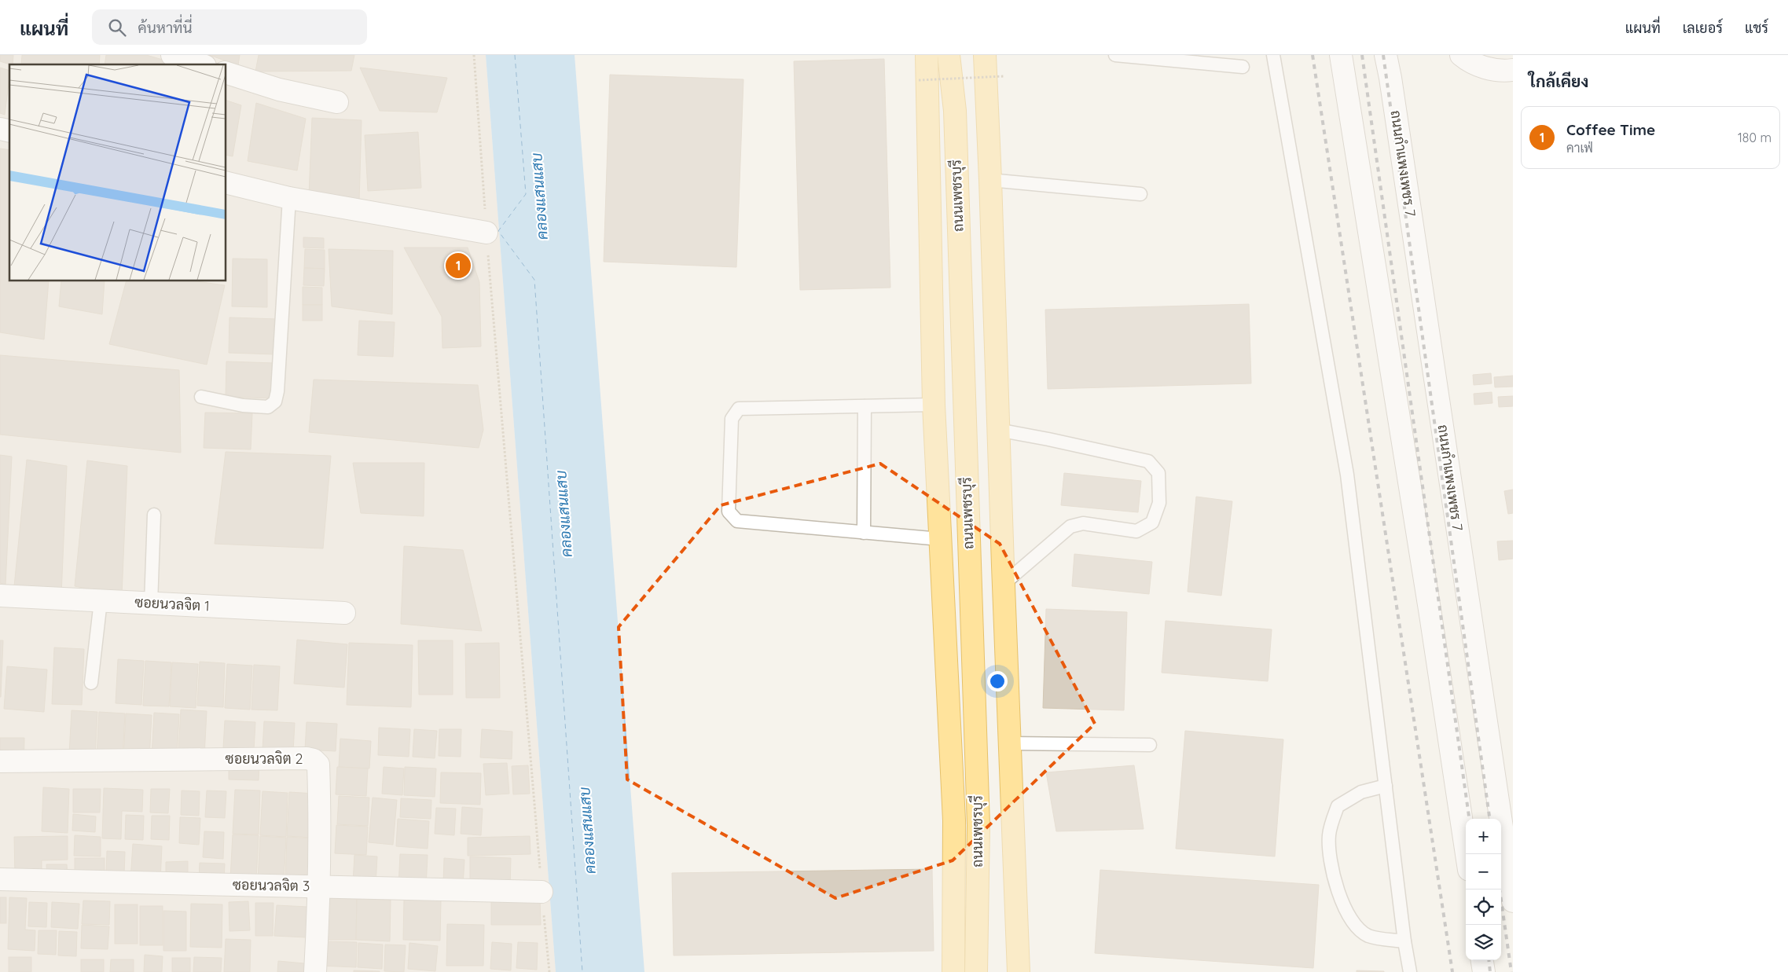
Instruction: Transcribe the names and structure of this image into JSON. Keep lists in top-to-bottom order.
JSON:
{
  "streets": {
    "main road": ["ถนนเพชรบุรี"],
    "street": [
      "ถนนกำแพงเพชร 7",
      "ซอยนวลจิต 1",
      "ซอยนวลจิต 2",
      "ซอยนวลจิต 3"
    ]
  },
  "crossings": [
    ["ซอยนวลจิต 2", "ซอยนวลจิต 3"]
  ],
  "water": ["คลองแสนแสบ"],
  "page": {
    "header": "แผนที่",
    "search": "ค้นหาที่นี่",
    "nav": ["แผนที่", "เลเยอร์", "แชร์"],
    "heading": "ใกล้เคียง",
    "list": [
      {
        "mark": "1",
        "name": "Coffee Time",
        "note": "คาเฟ่",
        "value": "180 m"
      }
    ],
    "pins": "1",
    "map_buttons": ["+", "−"]
  }
}
